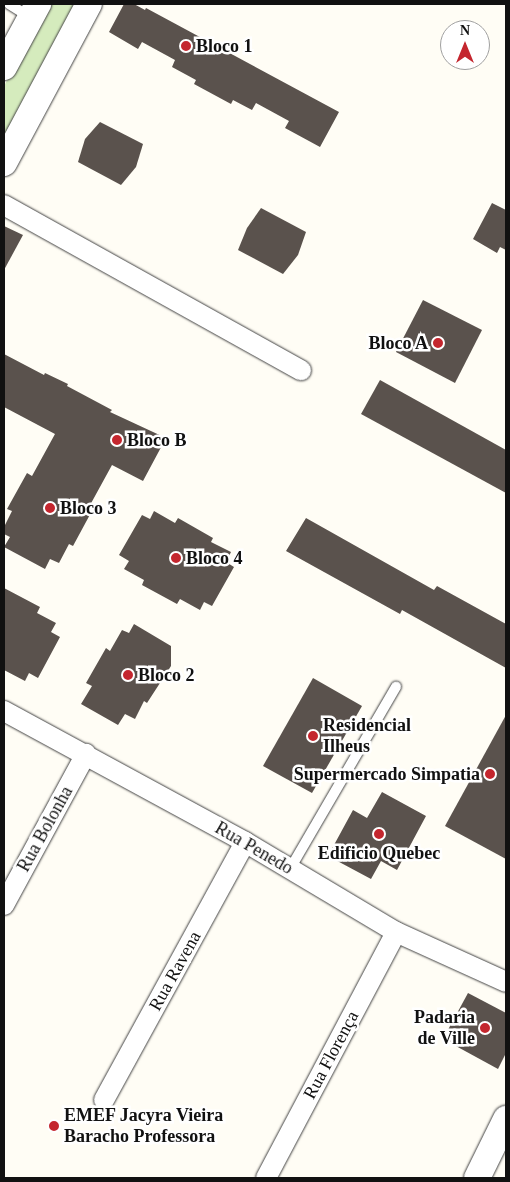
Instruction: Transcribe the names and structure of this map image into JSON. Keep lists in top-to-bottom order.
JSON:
{
  "streets": {
    "street": [
      "Rua Bolonha",
      "Rua Penedo",
      "Rua Ravena",
      "Rua Florença"
    ]
  },
  "crossings": [
    ["Rua Bolonha", "Rua Penedo"],
    ["Rua Penedo", "Rua Ravena"],
    ["Rua Penedo", "Rua Florença"]
  ],
  "places": [
    "Bloco 1",
    "Bloco A",
    "Bloco B",
    "Bloco 3",
    "Bloco 4",
    "Bloco 2",
    "Residencial Ilheus",
    "Supermercado Simpatia",
    "Edificio Quebec",
    "Padaria de Ville",
    "EMEF Jacyra Vieira Baracho Professora"
  ],
  "north": "top"
}
